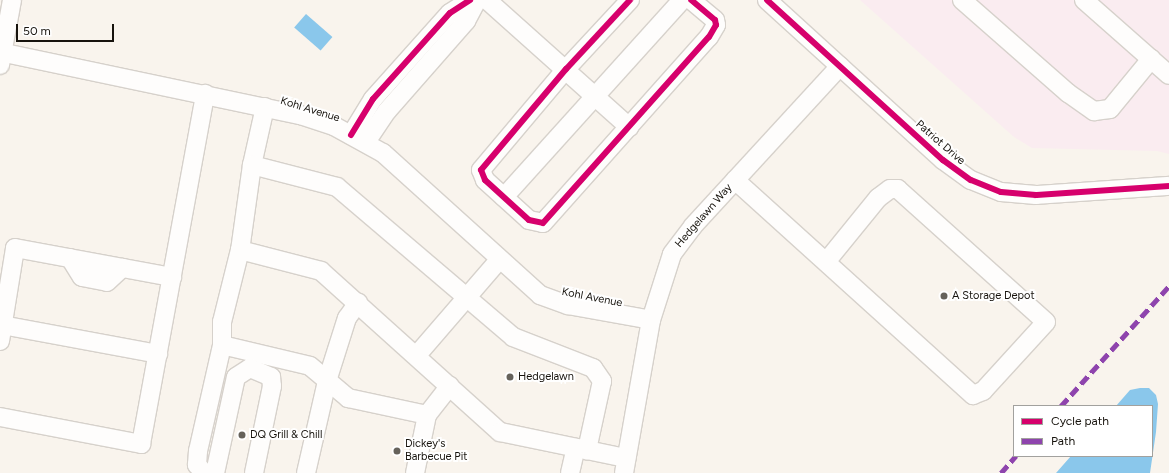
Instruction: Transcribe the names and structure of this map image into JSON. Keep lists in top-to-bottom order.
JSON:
{
  "streets": {
    "street": ["Kohl Avenue", "Patriot Drive", "Hedgelawn Way"]
  },
  "crossings": [
    ["Kohl Avenue", "Hedgelawn Way"],
    ["Patriot Drive", "Hedgelawn Way"]
  ],
  "places": [
    "A Storage Depot",
    "Hedgelawn",
    "DQ Grill & Chill",
    "Dickey's Barbecue Pit"
  ],
  "legend": ["Cycle path", "Path"],
  "scale_bar": "50 m"
}
